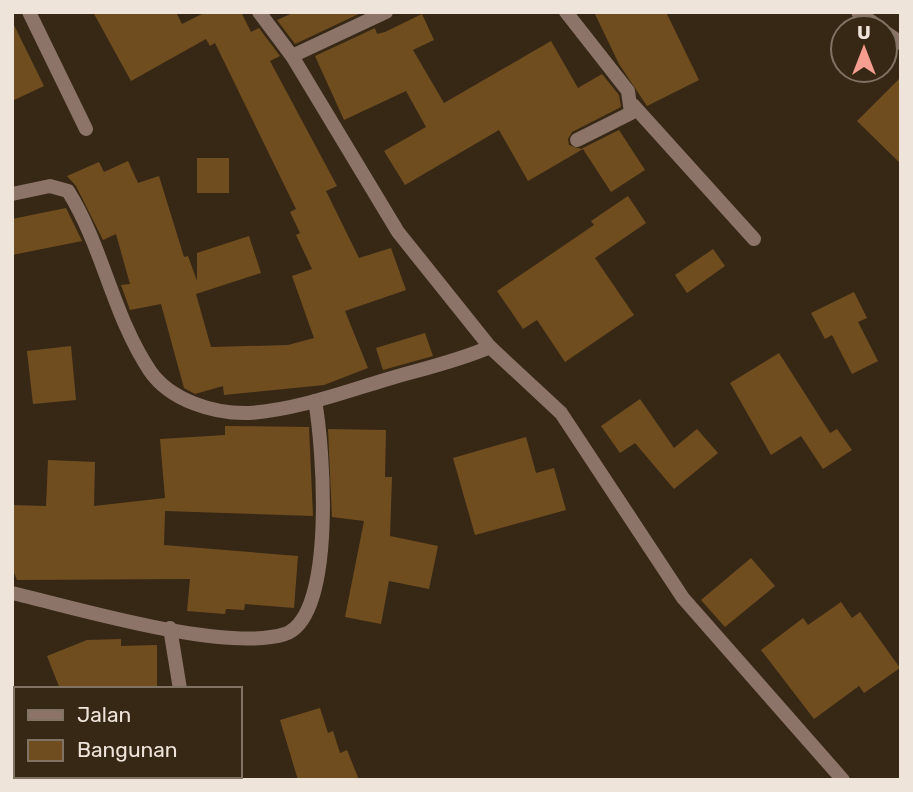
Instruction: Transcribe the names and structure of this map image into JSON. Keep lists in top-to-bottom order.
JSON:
{
  "legend": ["Jalan", "Bangunan"],
  "north": "top"
}
